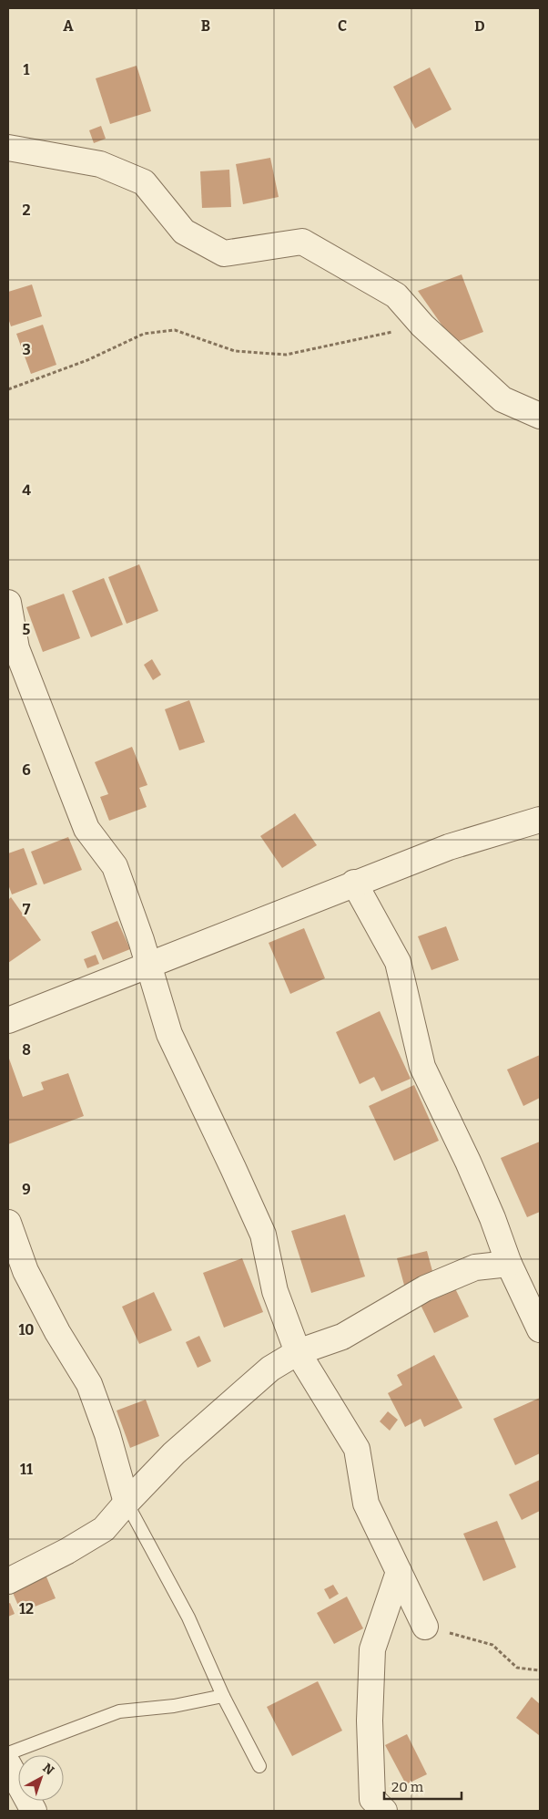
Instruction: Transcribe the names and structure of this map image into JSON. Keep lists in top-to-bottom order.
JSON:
{
  "scale_bar": "20 m",
  "north": "top right",
  "grid": {
    "columns": [
      "A",
      "B",
      "C",
      "D"
    ],
    "rows": [
      "1",
      "2",
      "3",
      "4",
      "5",
      "6",
      "7",
      "8",
      "9",
      "10",
      "11",
      "12"
    ]
  }
}
